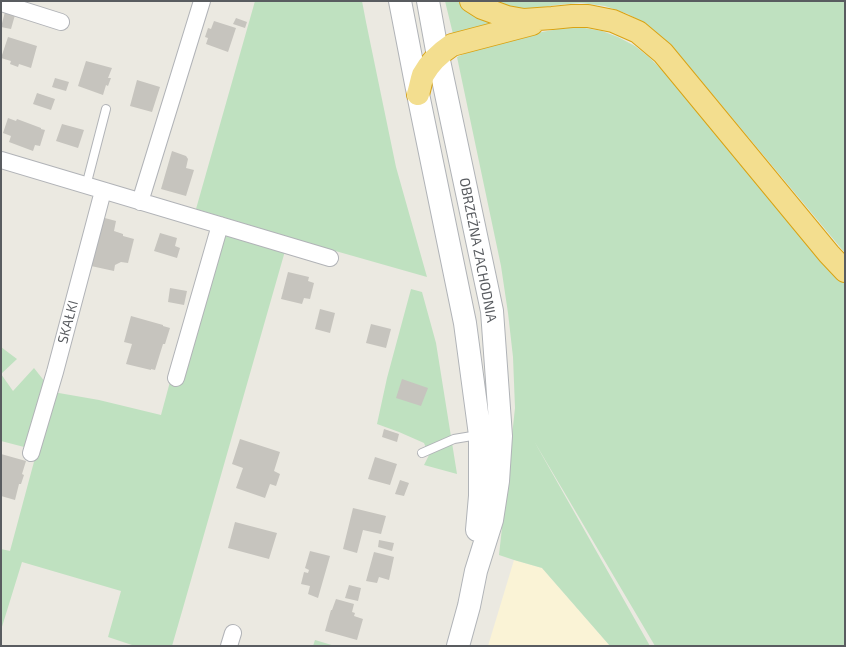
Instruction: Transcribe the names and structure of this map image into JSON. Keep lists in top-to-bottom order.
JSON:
{
  "streets": {
    "street": ["OBRZEŻNA ZACHODNIA", "SKAŁKI"]
  }
}
